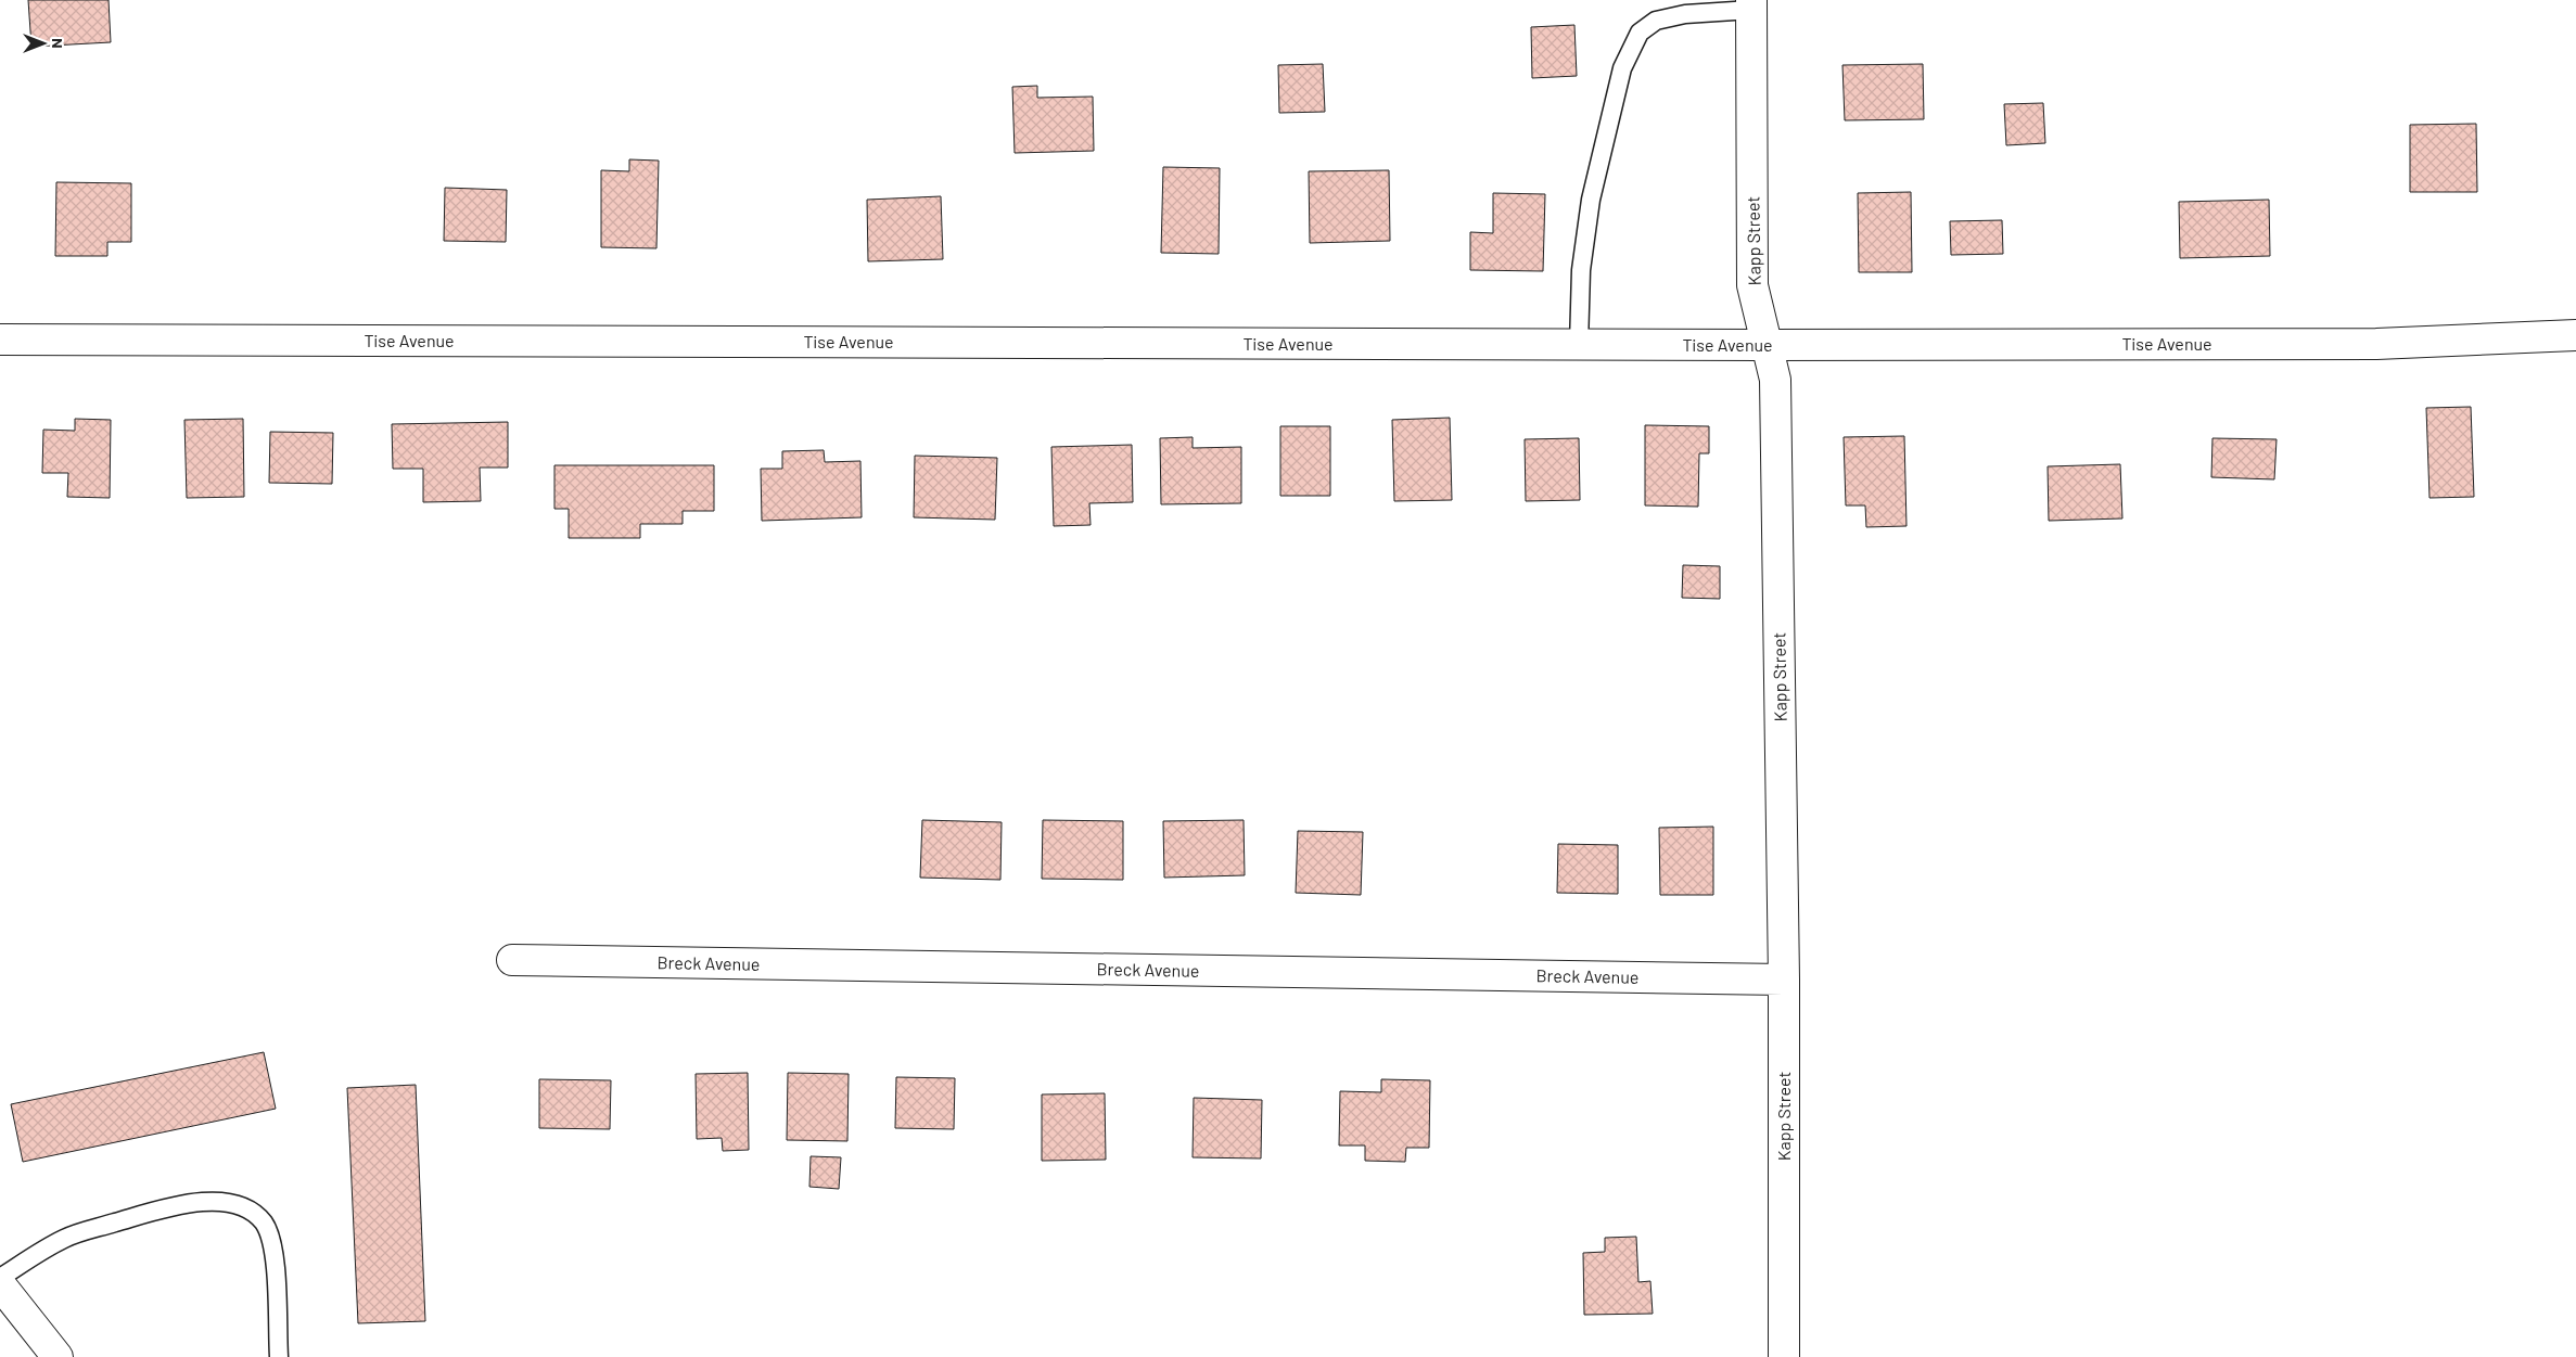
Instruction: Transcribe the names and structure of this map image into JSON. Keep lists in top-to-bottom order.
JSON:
{
  "streets": {
    "street": ["Kapp Street", "Tise Avenue", "Breck Avenue"]
  },
  "crossings": [
    ["Kapp Street", "Tise Avenue"],
    ["Kapp Street", "Breck Avenue"]
  ],
  "north": "right"
}
